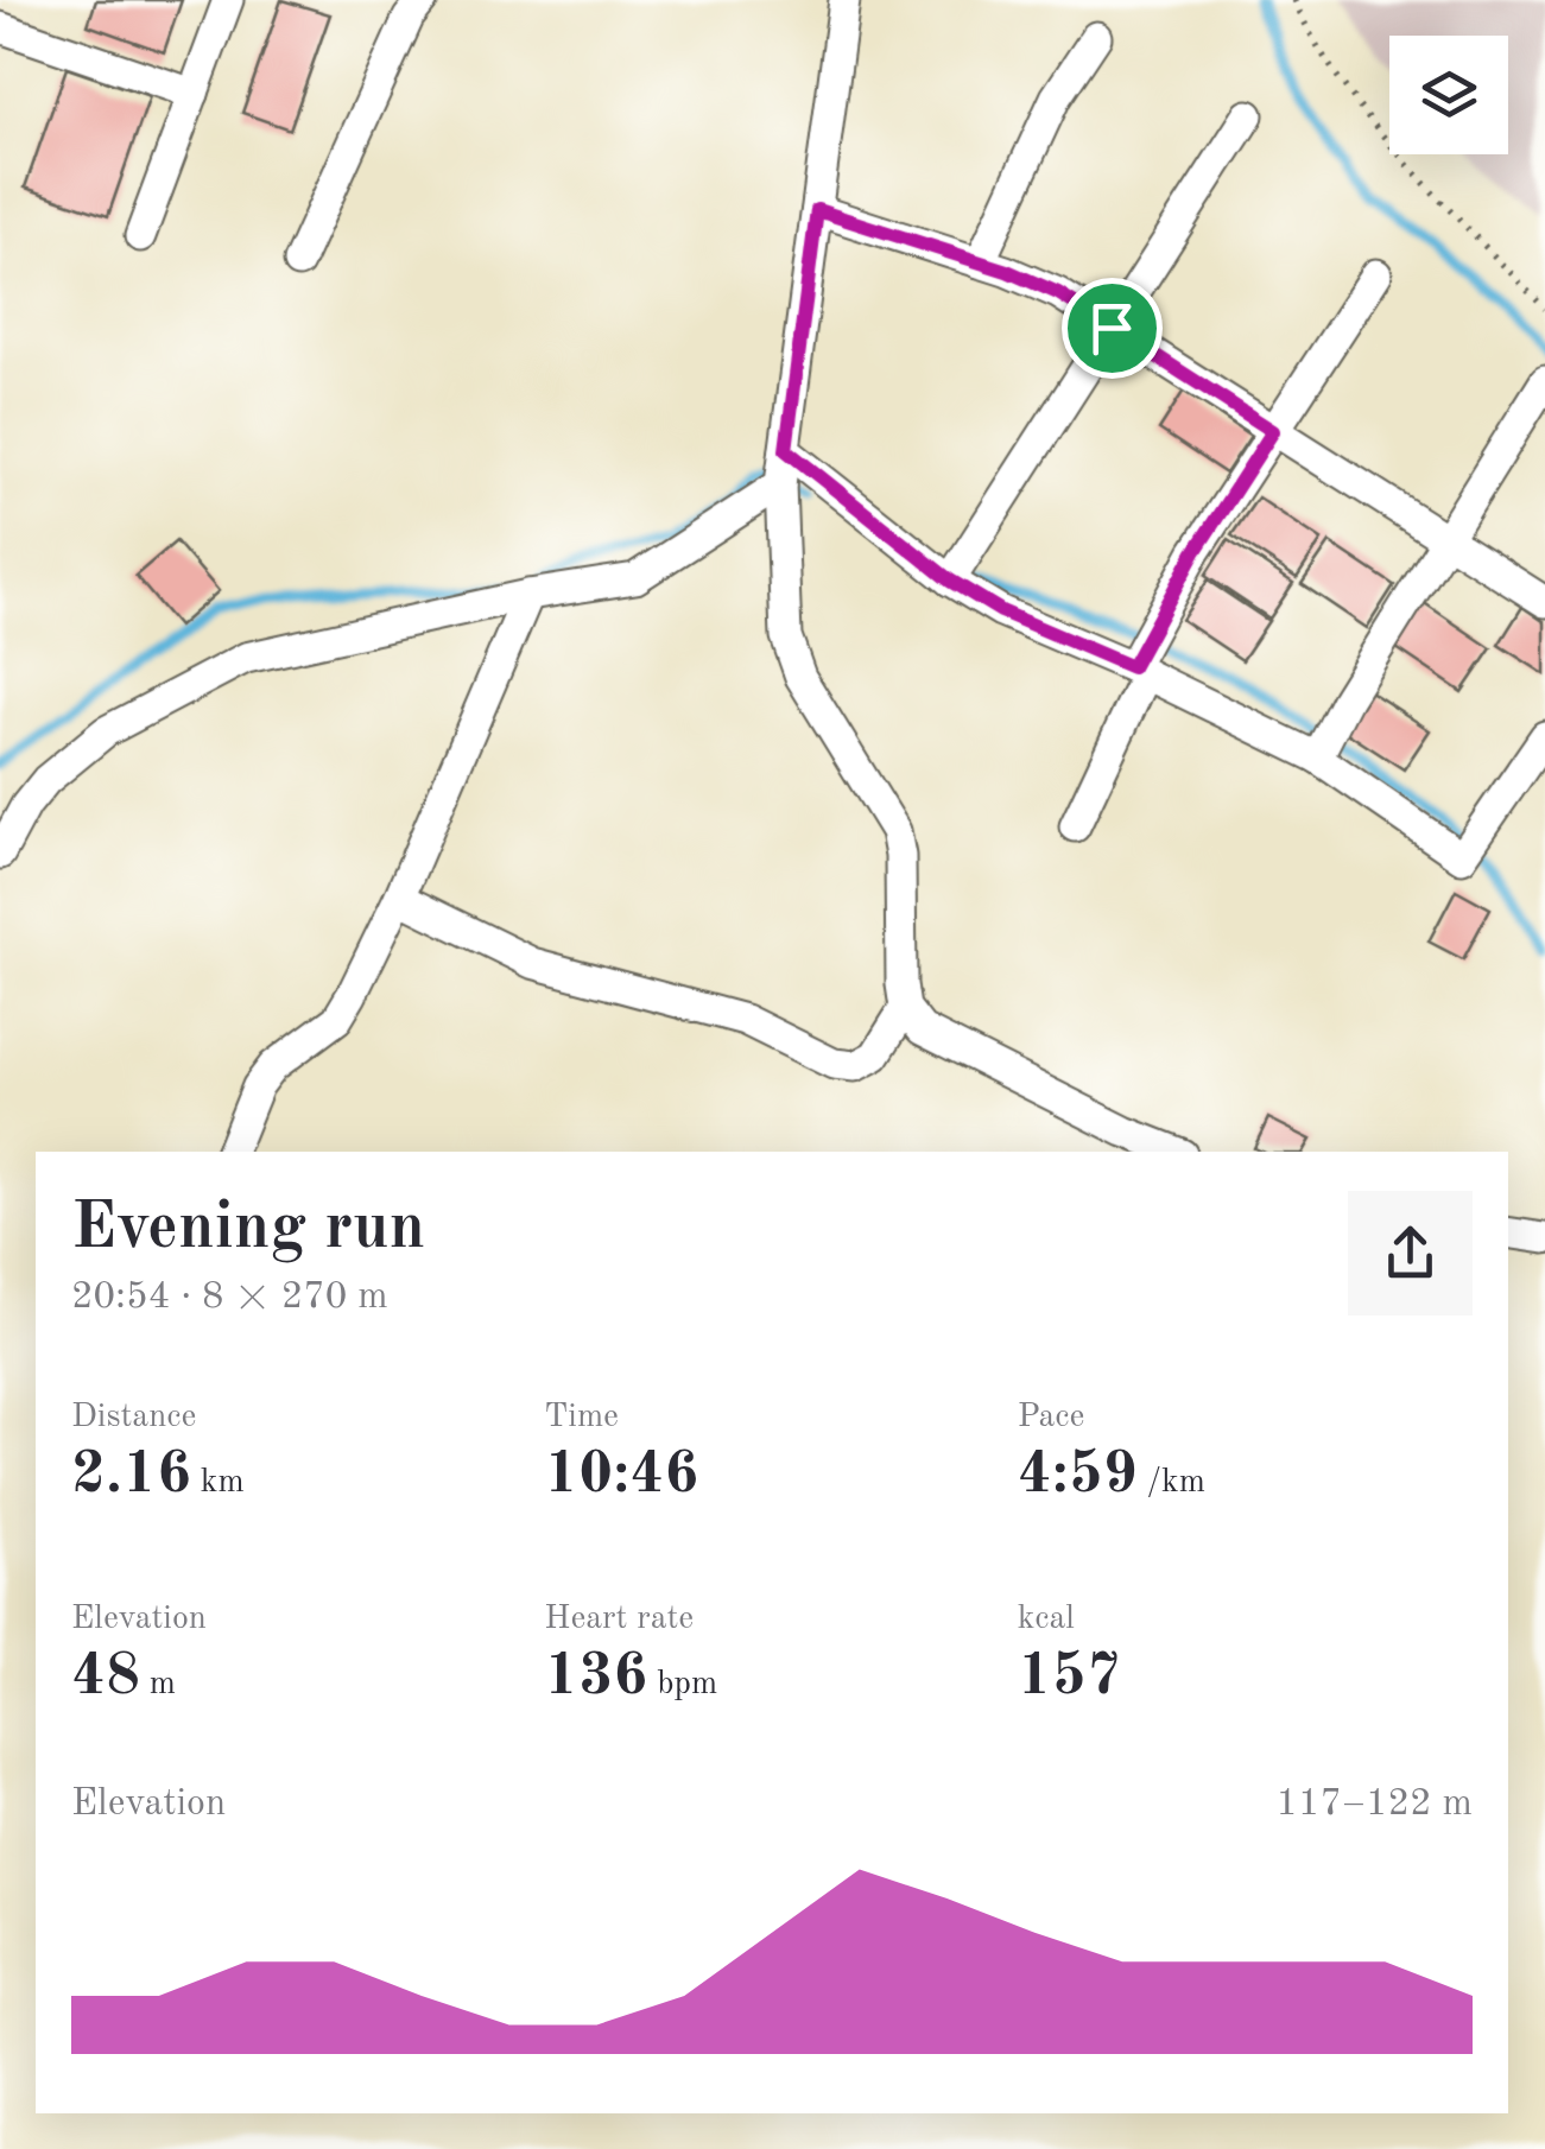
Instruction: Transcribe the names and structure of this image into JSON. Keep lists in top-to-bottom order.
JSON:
{
  "page": {
    "heading": ["Evening run", "20:54 · 8 × 270 m"],
    "stats": [
      ["Distance", "2.16 km"],
      ["Time", "10:46"],
      ["Pace", "4:59 /km"],
      ["Elevation", "48 m"],
      ["Heart rate", "136 bpm"],
      ["kcal", "157"]
    ],
    "chart": ["Elevation", "117–122 m"]
  }
}
